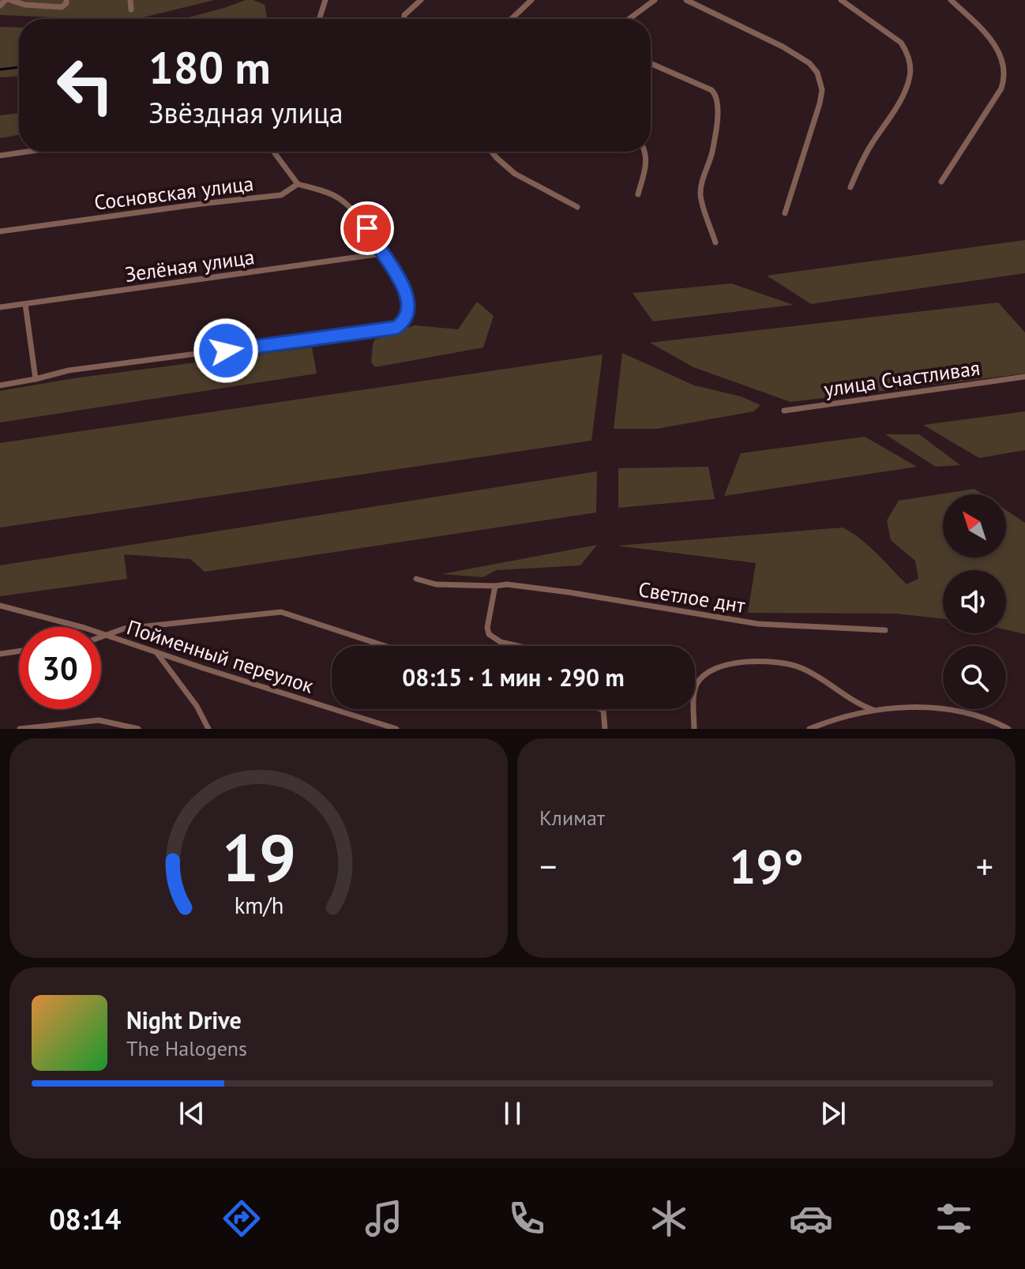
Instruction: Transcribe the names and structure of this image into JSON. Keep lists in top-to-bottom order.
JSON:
{
  "streets": {
    "street": [
      "Сосновская улица",
      "Зелёная улица",
      "улица Счастливая",
      "Светлое днт",
      "Пойменный переулок"
    ]
  },
  "north": "top left",
  "page": {
    "turn": ["180 m", "Звёздная улица"],
    "limit": "30",
    "trip": "08:15 · 1 мин · 290 m",
    "tile": "Климат",
    "heat": ["−", "19°", "+"],
    "song": ["Night Drive", "The Halogens"],
    "tabs": "08:14",
    "gauge": ["19", "km/h"]
  }
}
